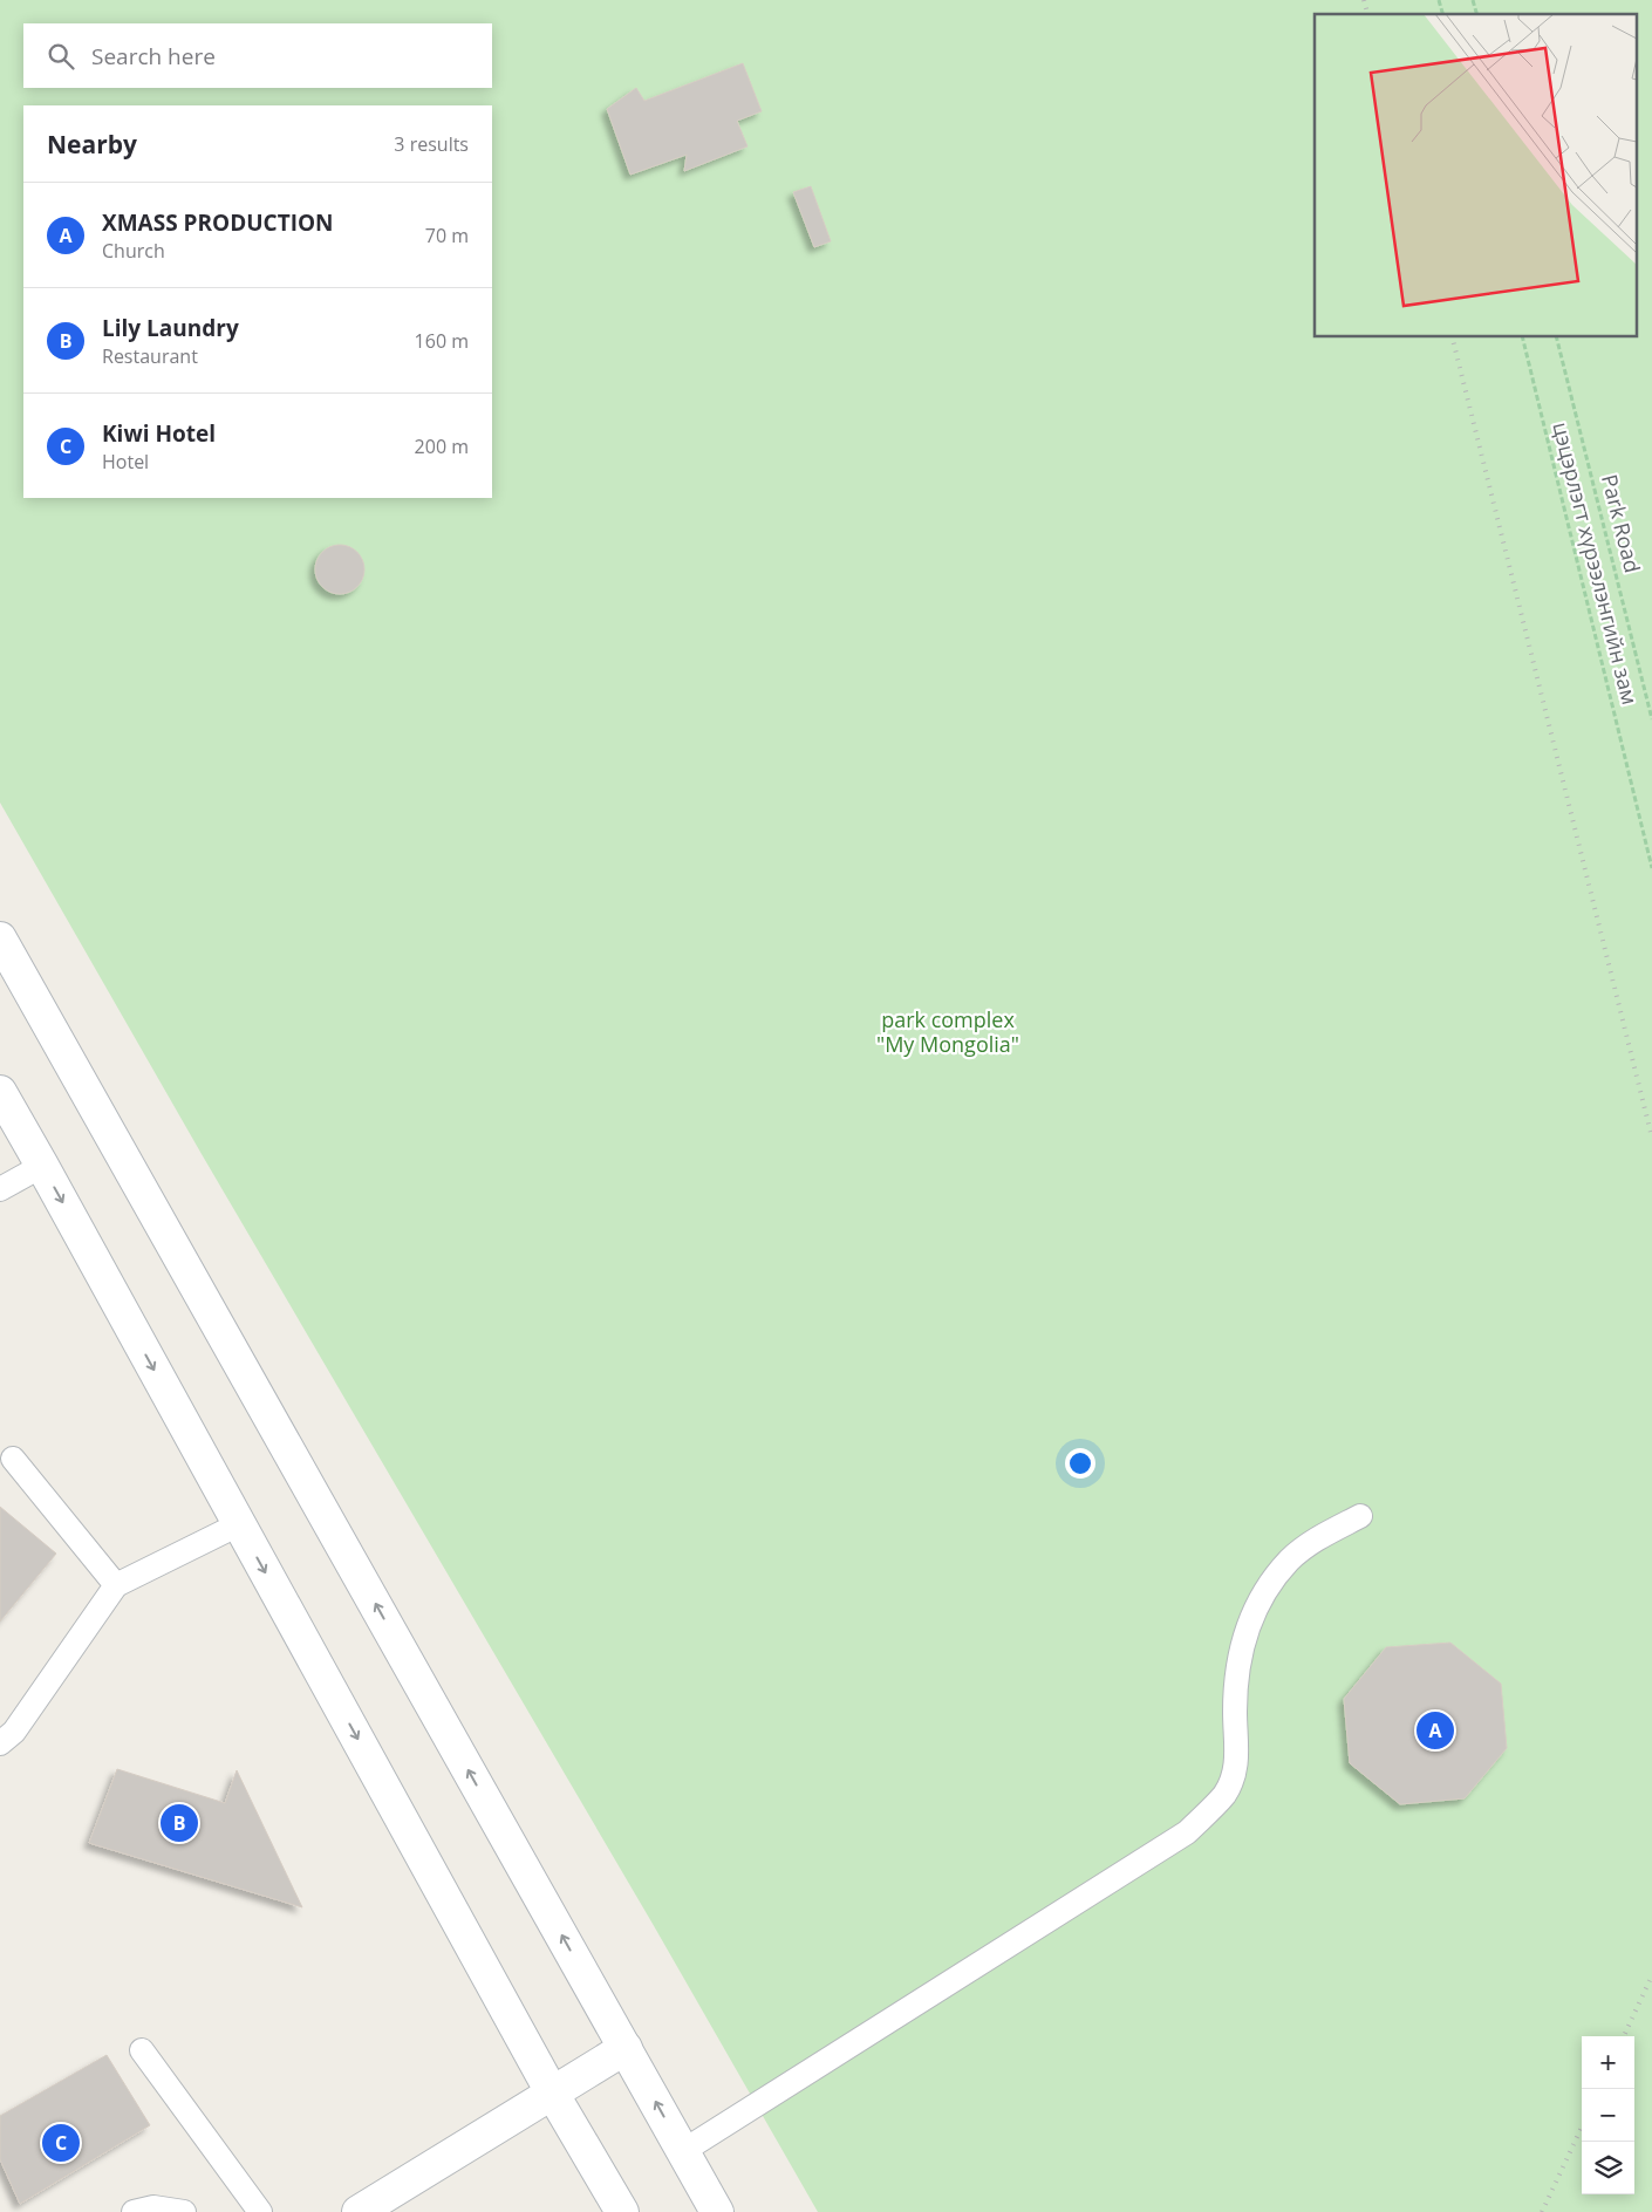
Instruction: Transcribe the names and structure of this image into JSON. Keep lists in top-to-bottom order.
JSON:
{
  "streets": {
    "path": ["Park Road", "цэцэрлэгт хүрээлэнгийн зам"]
  },
  "parks": ["park complex \"My Mongolia\""],
  "page": {
    "search": "Search here",
    "heading": ["Nearby", "3 results"],
    "list": [
      {
        "mark": "A",
        "name": "XMASS PRODUCTION",
        "note": "Church",
        "value": "70 m"
      },
      {
        "mark": "B",
        "name": "Lily Laundry",
        "note": "Restaurant",
        "value": "160 m"
      },
      {
        "mark": "C",
        "name": "Kiwi Hotel",
        "note": "Hotel",
        "value": "200 m"
      }
    ],
    "pins": ["A", "B", "C"],
    "map_buttons": ["+", "−"]
  }
}
